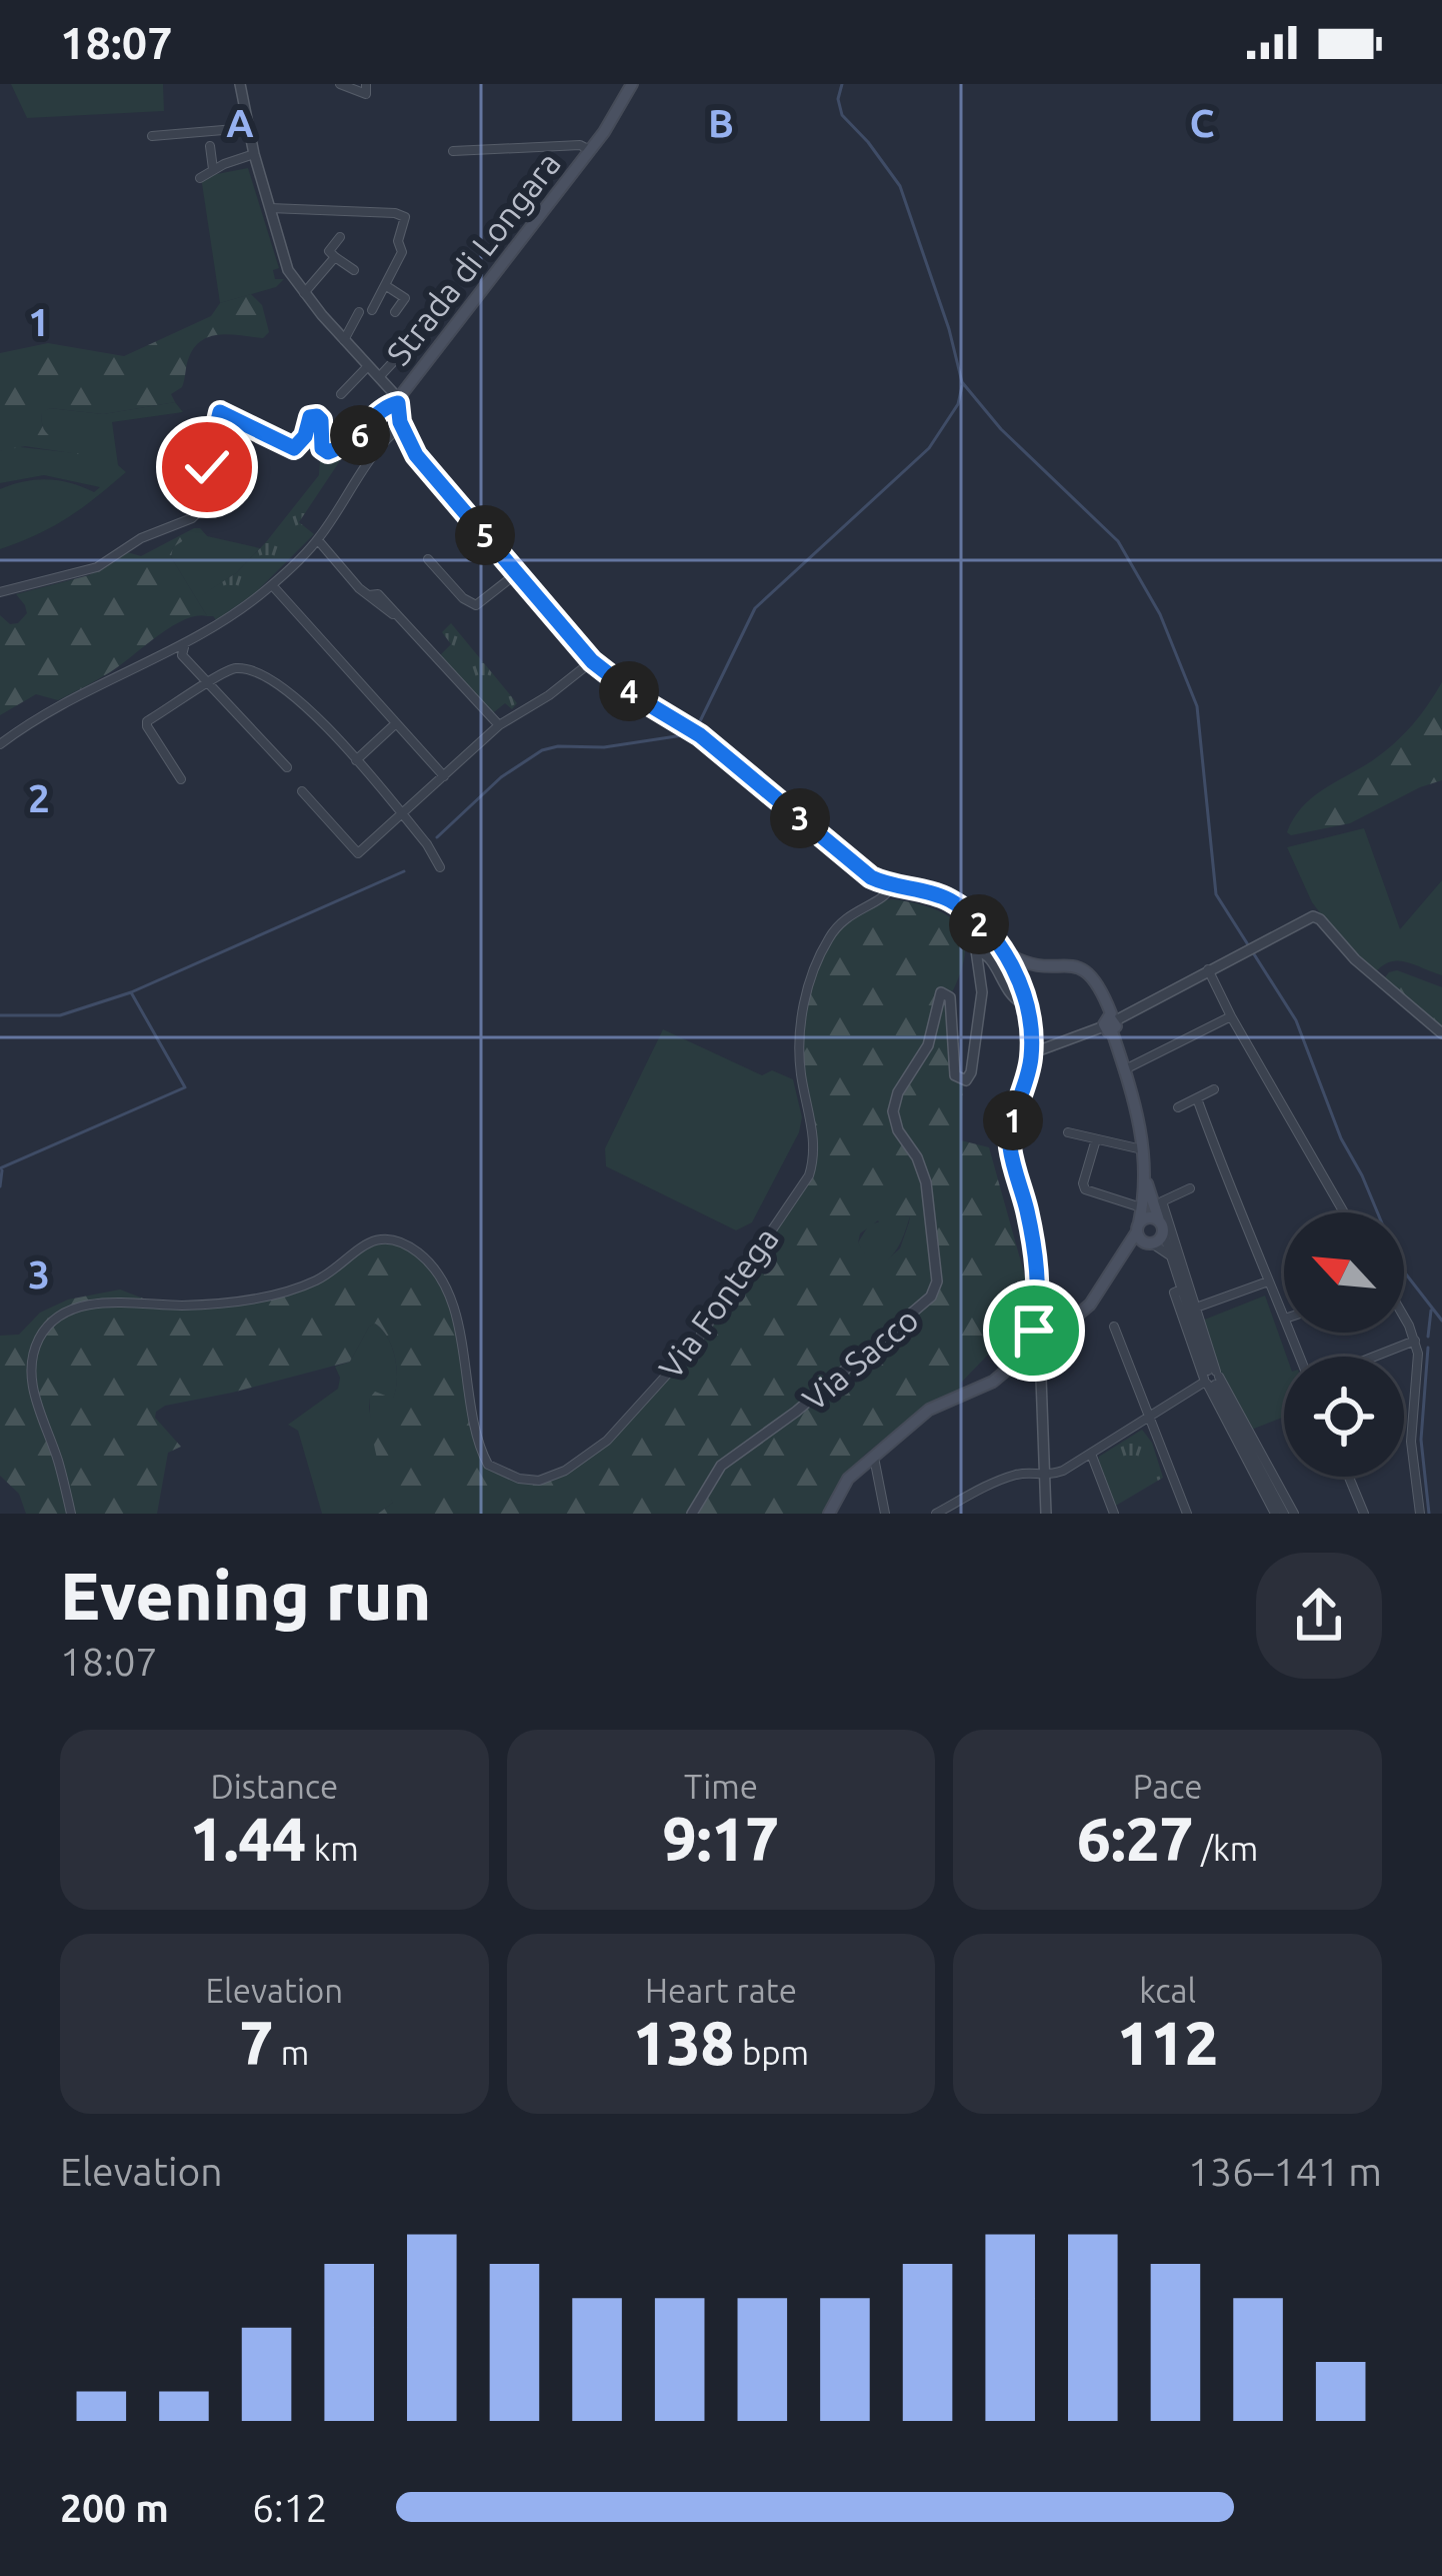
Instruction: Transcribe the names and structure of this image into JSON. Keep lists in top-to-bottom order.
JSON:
{
  "streets": {
    "main road": ["Strada di Longara"],
    "street": ["Via Fontega", "Via Sacco"]
  },
  "north": "top left",
  "page": {
    "status": "18:07",
    "pins": [
      "6",
      "5",
      "4",
      "3",
      "2",
      "1"
    ],
    "heading": ["Evening run", "18:07"],
    "stats": [
      ["Distance", "1.44 km"],
      ["Time", "9:17"],
      ["Pace", "6:27 /km"],
      ["Elevation", "7 m"],
      ["Heart rate", "138 bpm"],
      ["kcal", "112"]
    ],
    "chart": ["Elevation", "136–141 m"],
    "list": [
      {
        "name": "200 m",
        "note": "6:12"
      }
    ]
  },
  "grid": {
    "columns": ["A", "B", "C"],
    "rows": ["1", "2", "3"]
  }
}
